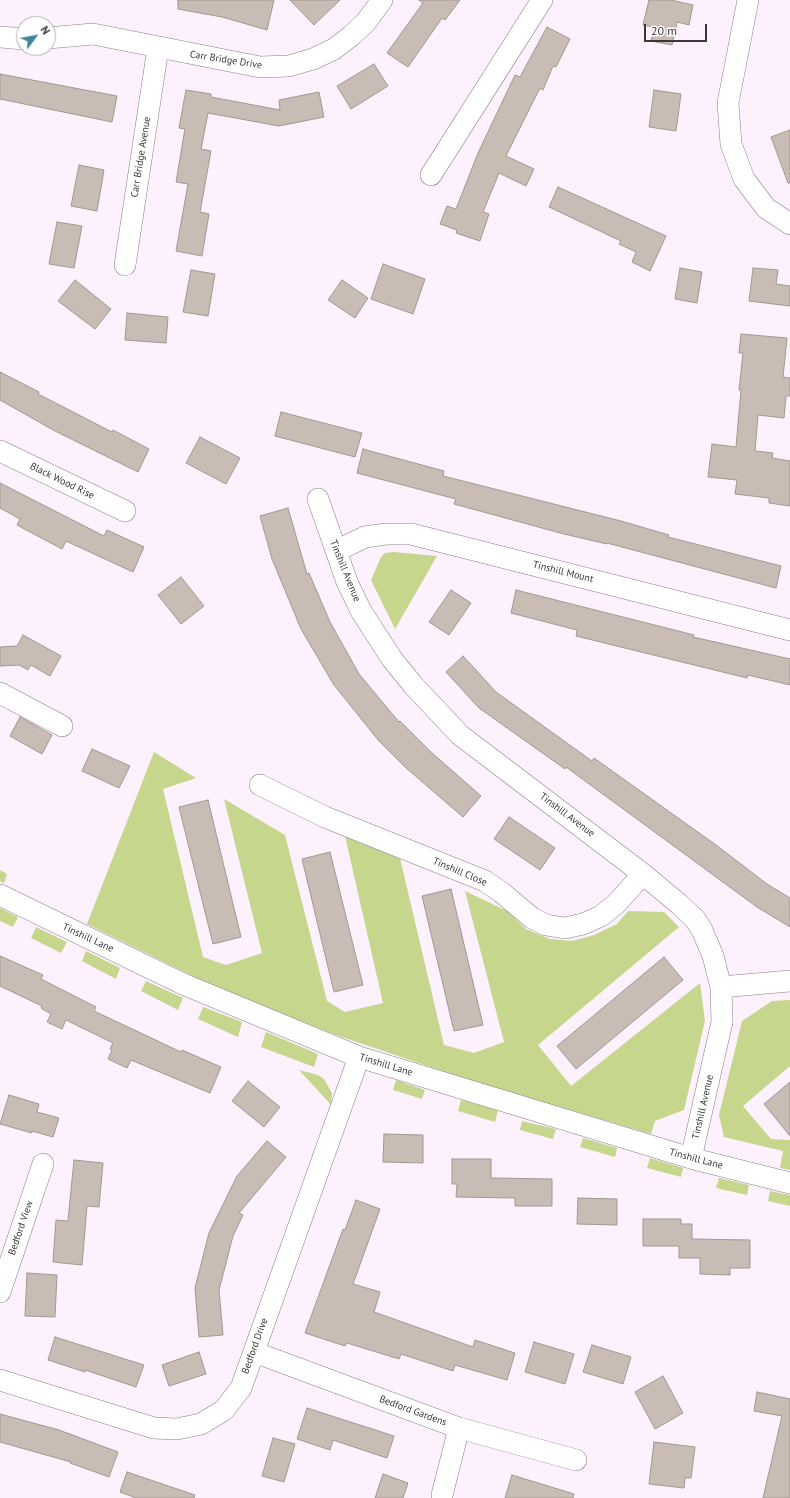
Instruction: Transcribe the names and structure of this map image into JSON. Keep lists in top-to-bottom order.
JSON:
{
  "streets": {
    "street": [
      "Carr Bridge Drive",
      "Carr Bridge Avenue",
      "Black Wood Rise",
      "Tinshill Avenue",
      "Tinshill Mount",
      "Tinshill Close",
      "Tinshill Lane",
      "Bedford View",
      "Bedford Drive",
      "Bedford Gardens"
    ]
  },
  "crossings": [
    ["Carr Bridge Drive", "Carr Bridge Avenue"],
    ["Tinshill Avenue", "Tinshill Mount"],
    ["Tinshill Avenue", "Tinshill Close"],
    ["Tinshill Avenue", "Tinshill Lane"],
    ["Tinshill Lane", "Bedford Drive"],
    ["Bedford Drive", "Bedford Gardens"]
  ],
  "scale_bar": "20 m",
  "north": "top right"
}
